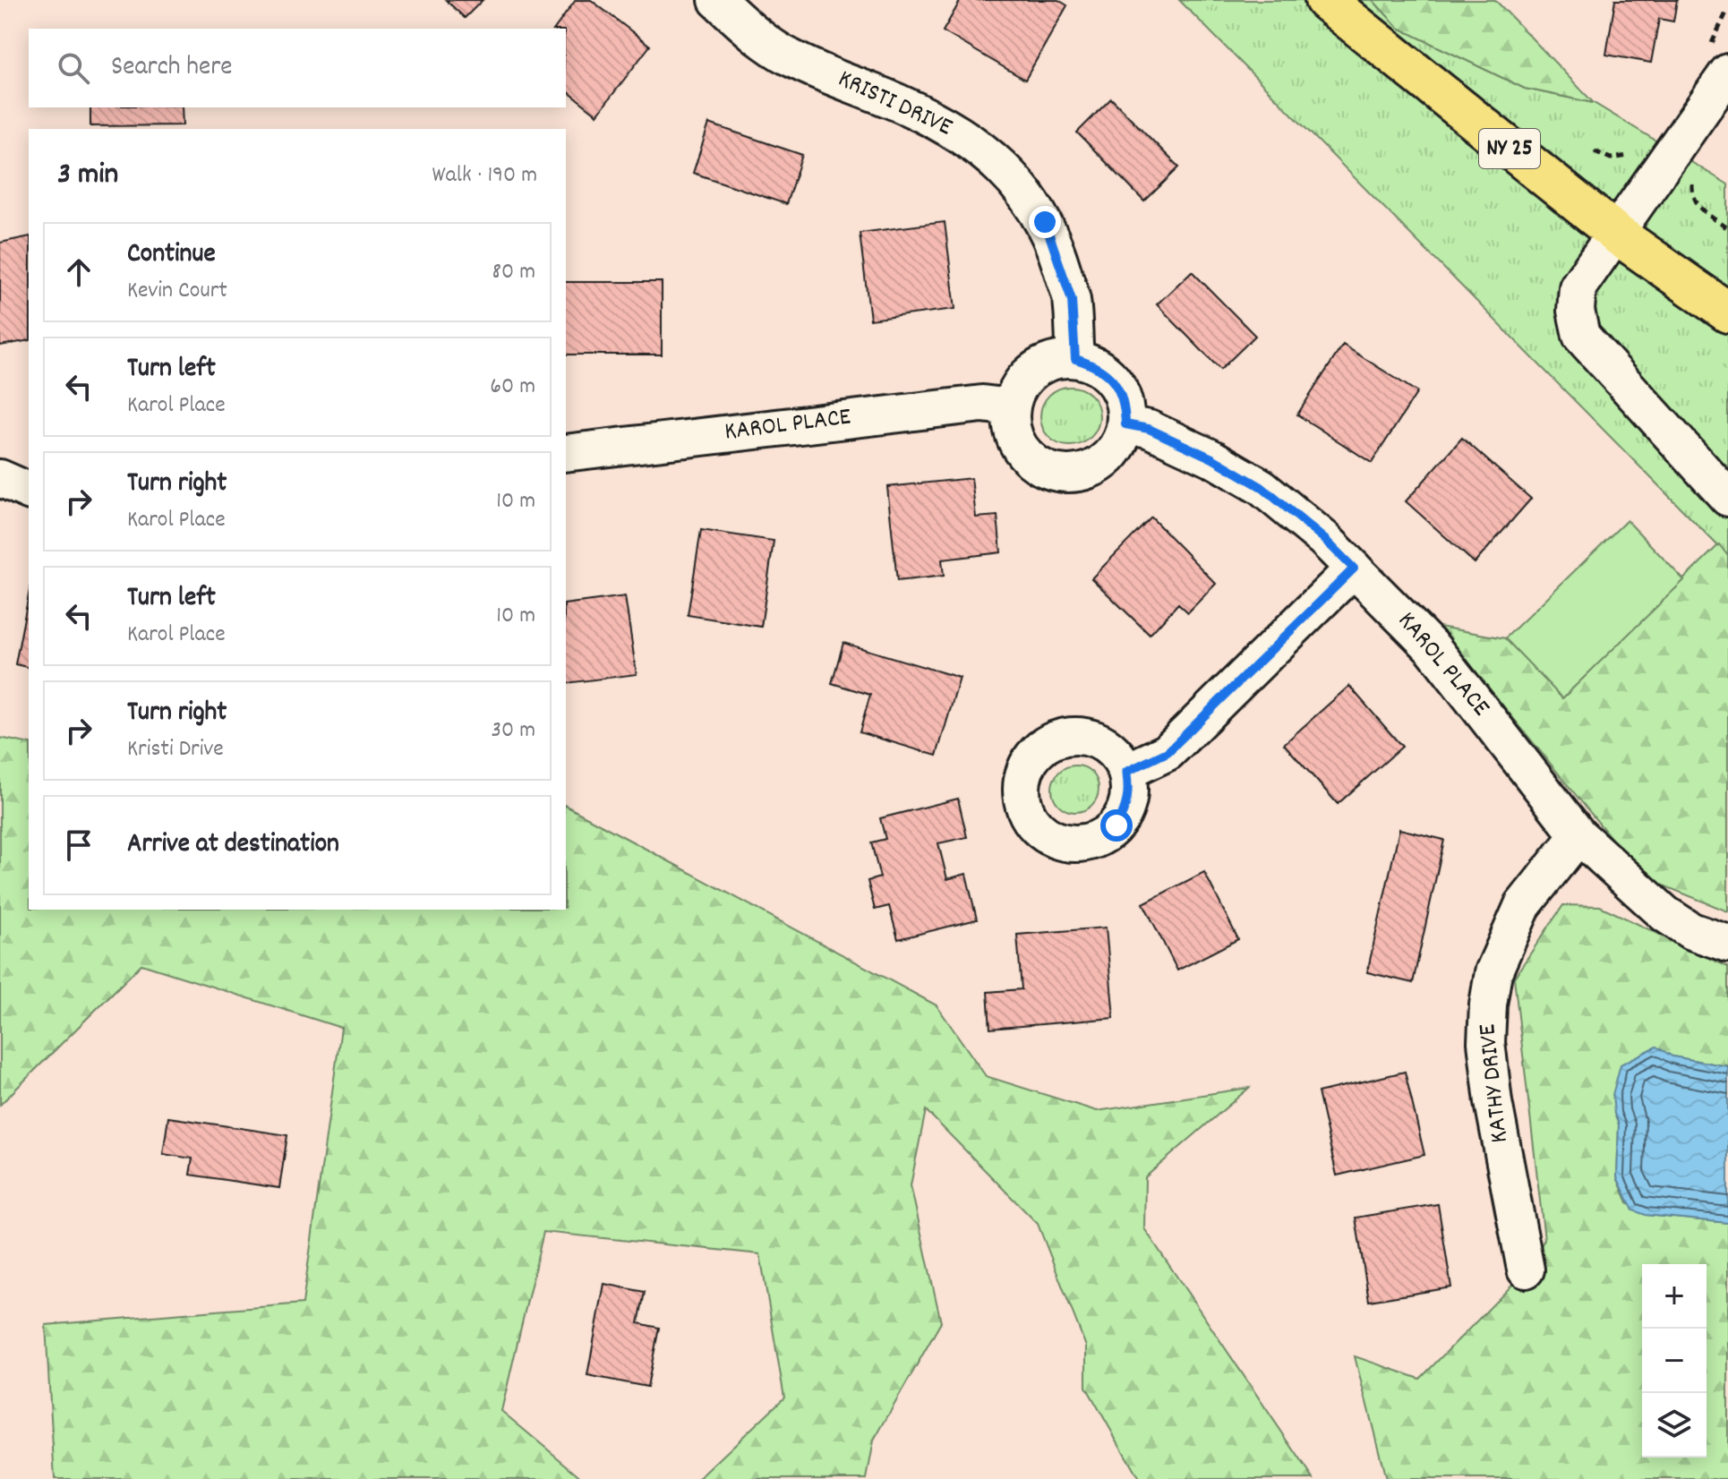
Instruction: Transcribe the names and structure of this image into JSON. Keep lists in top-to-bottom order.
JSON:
{
  "streets": {
    "main road": ["NY 25"],
    "street": ["KRISTI DRIVE", "KAROL PLACE", "KATHY DRIVE"]
  },
  "crossings": [
    ["KRISTI DRIVE", "KAROL PLACE"],
    ["KAROL PLACE", "KATHY DRIVE"]
  ],
  "page": {
    "search": "Search here",
    "heading": ["3 min", "Walk · 190 m"],
    "list": [
      ["Continue", "Kevin Court", "80 m"],
      ["Turn left", "Karol Place", "60 m"],
      ["Turn right", "Karol Place", "10 m"],
      ["Turn left", "Karol Place", "10 m"],
      ["Turn right", "Kristi Drive", "30 m"],
      "Arrive at destination"
    ],
    "map_buttons": ["+", "−"]
  }
}
